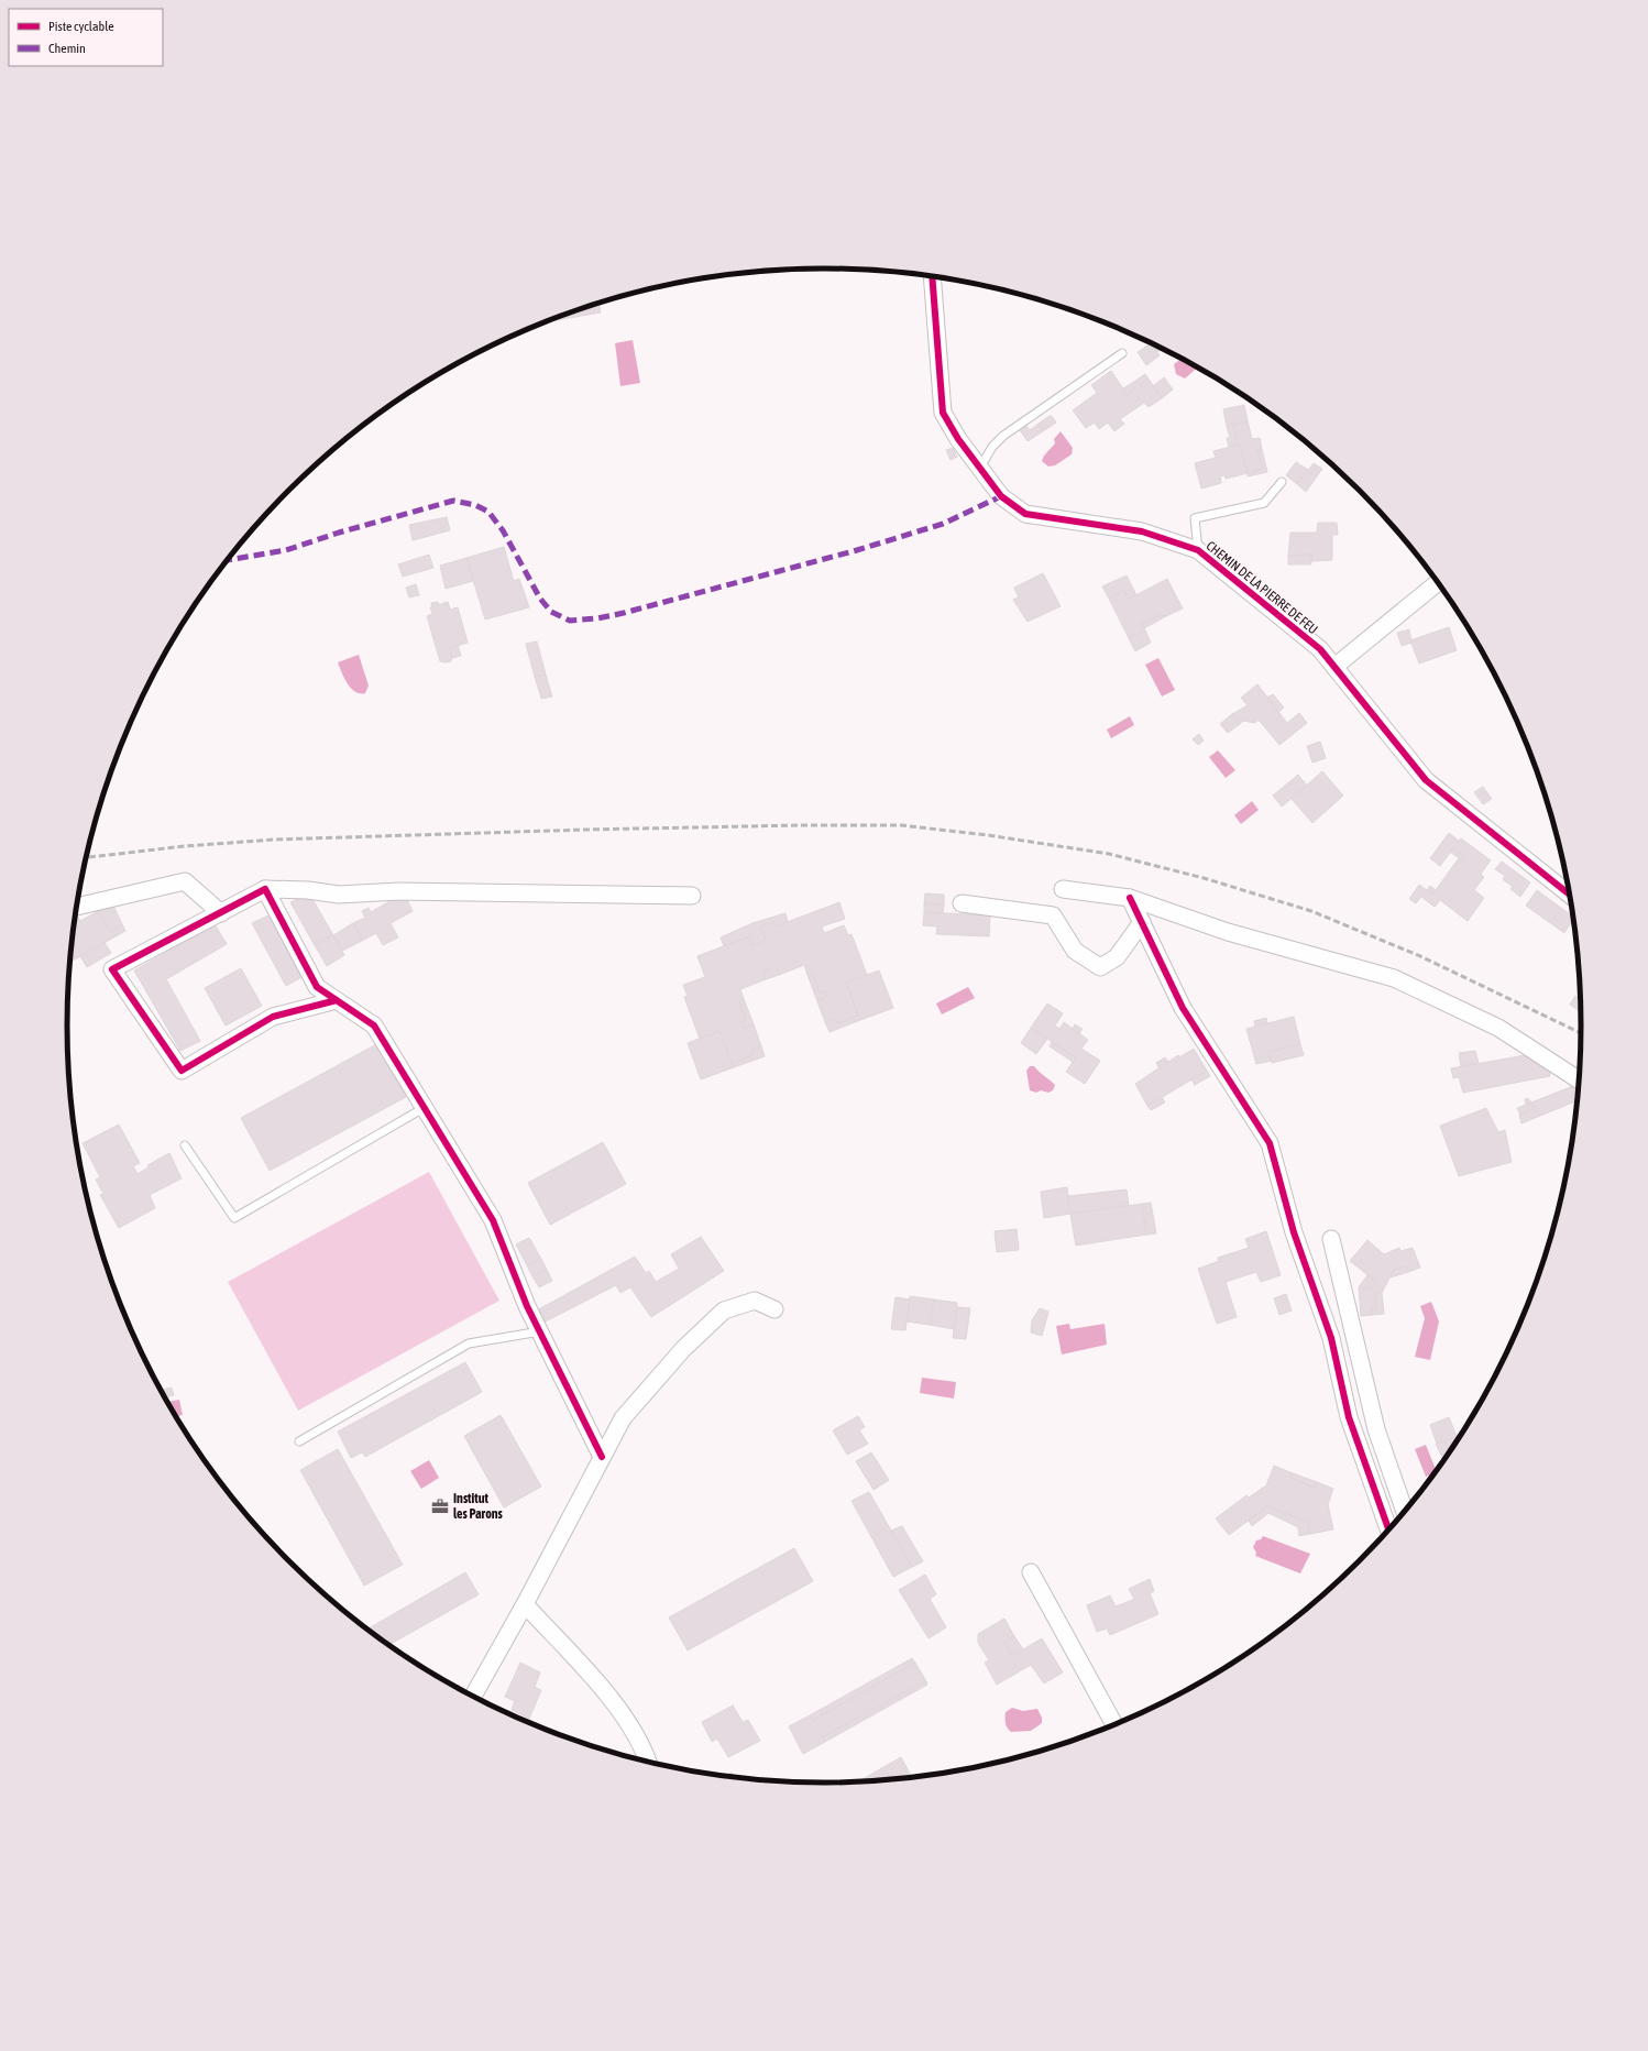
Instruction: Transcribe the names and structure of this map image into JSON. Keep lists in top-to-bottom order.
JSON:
{
  "streets": {
    "street": ["CHEMIN DE LA PIERRE DE FEU"]
  },
  "places": {
    "office": ["Institut les Parons"]
  },
  "legend": ["Piste cyclable", "Chemin"]
}
